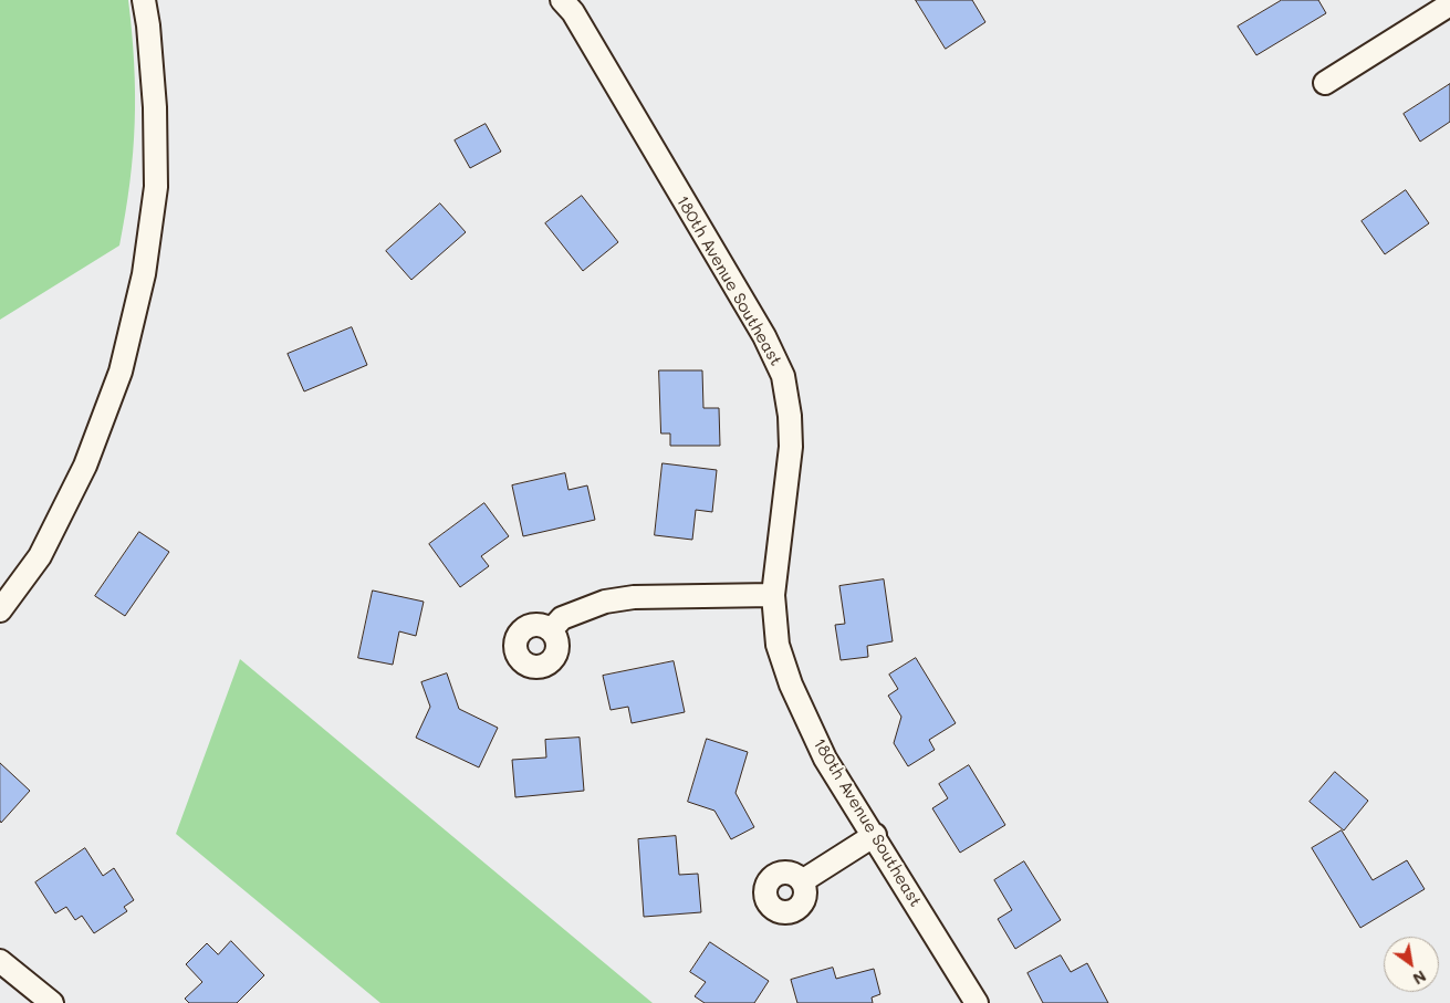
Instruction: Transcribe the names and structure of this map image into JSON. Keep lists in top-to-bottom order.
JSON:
{
  "streets": {
    "street": ["180th Avenue Southeast"]
  },
  "north": "bottom right"
}
